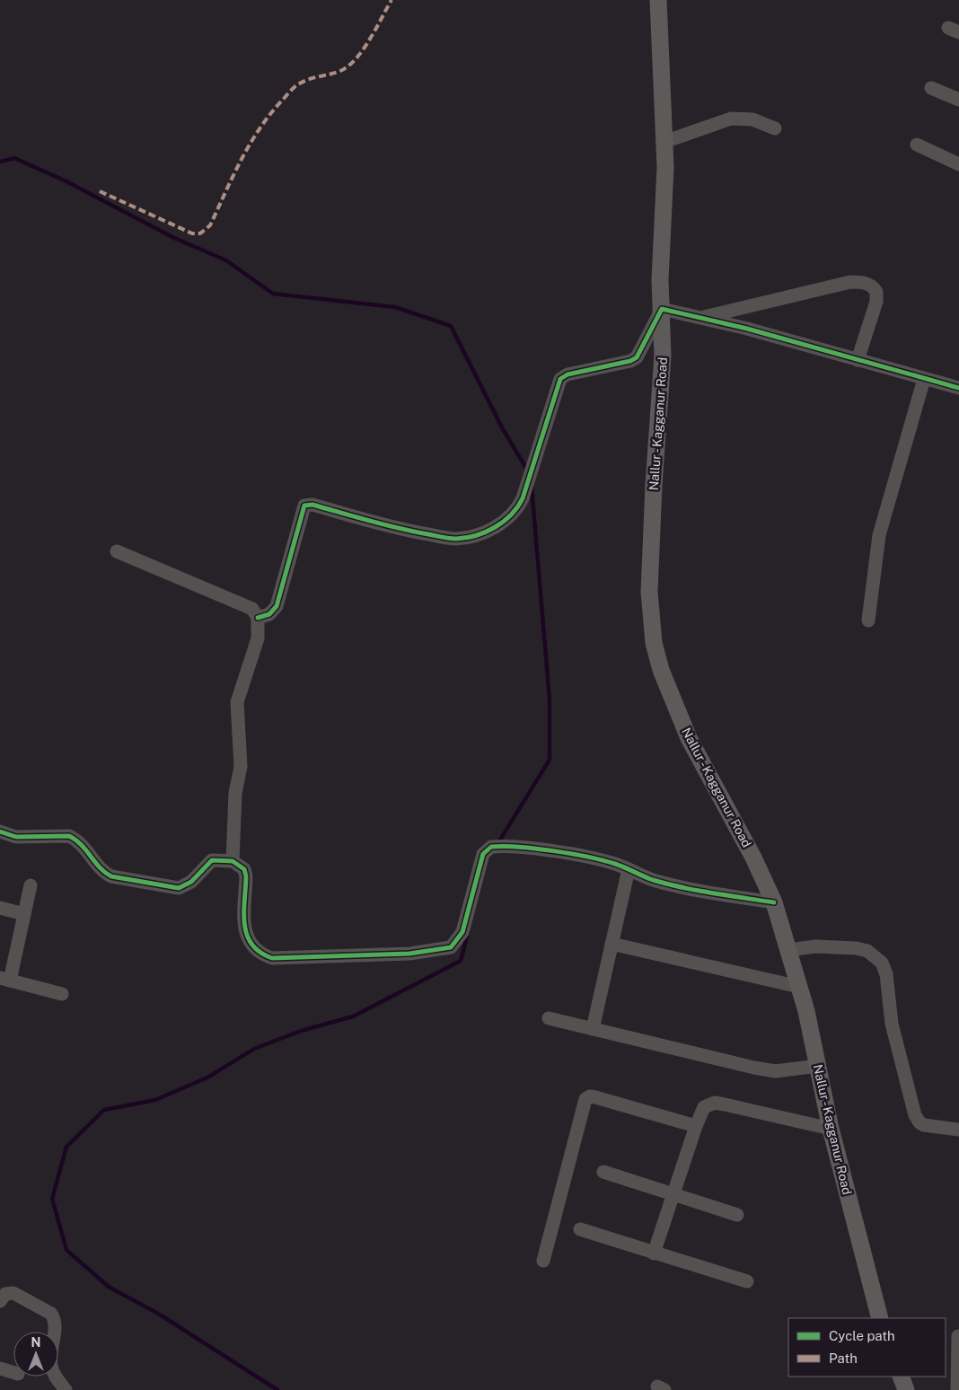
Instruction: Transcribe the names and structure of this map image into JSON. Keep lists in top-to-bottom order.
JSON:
{
  "streets": {
    "main road": ["Nallur - Kagganur Road"]
  },
  "legend": ["Cycle path", "Path"],
  "north": "top"
}
